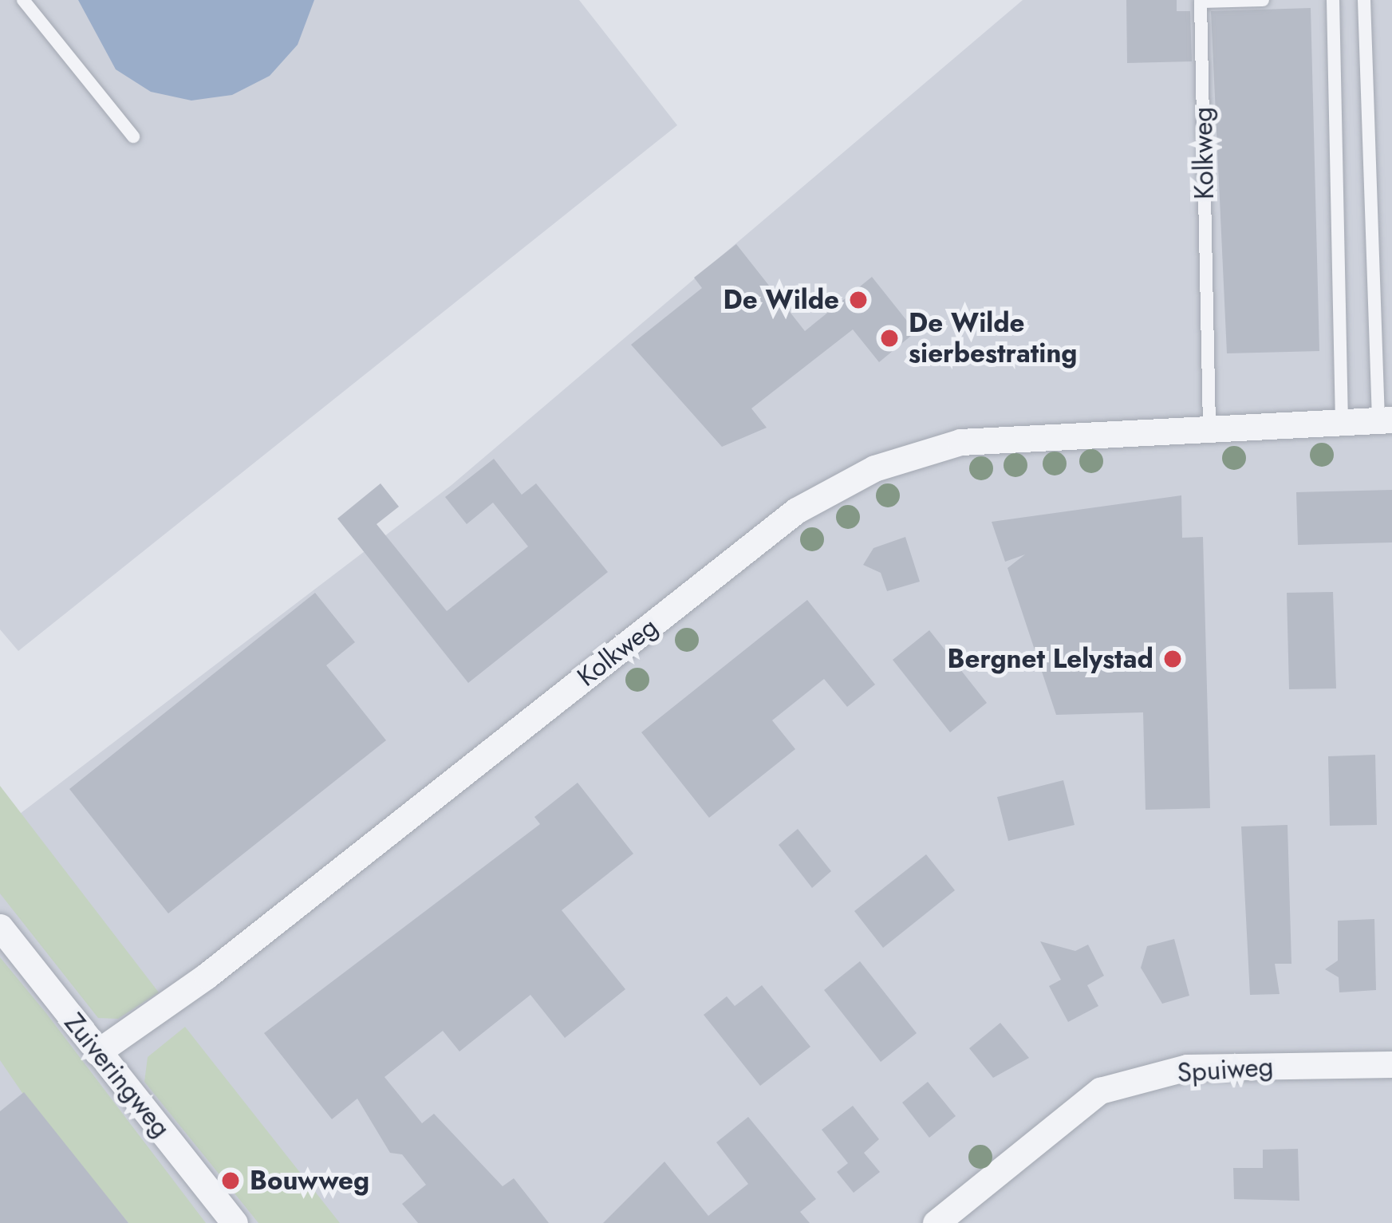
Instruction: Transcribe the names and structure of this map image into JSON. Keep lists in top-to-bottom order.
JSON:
{
  "streets": {
    "street": ["Kolkweg", "Spuiweg", "Zuiveringweg"]
  },
  "crossings": [
    ["Kolkweg", "Zuiveringweg"]
  ],
  "places": [
    "De Wilde",
    "De Wilde sierbestrating",
    "Bergnet Lelystad",
    "Bouwweg"
  ]
}
